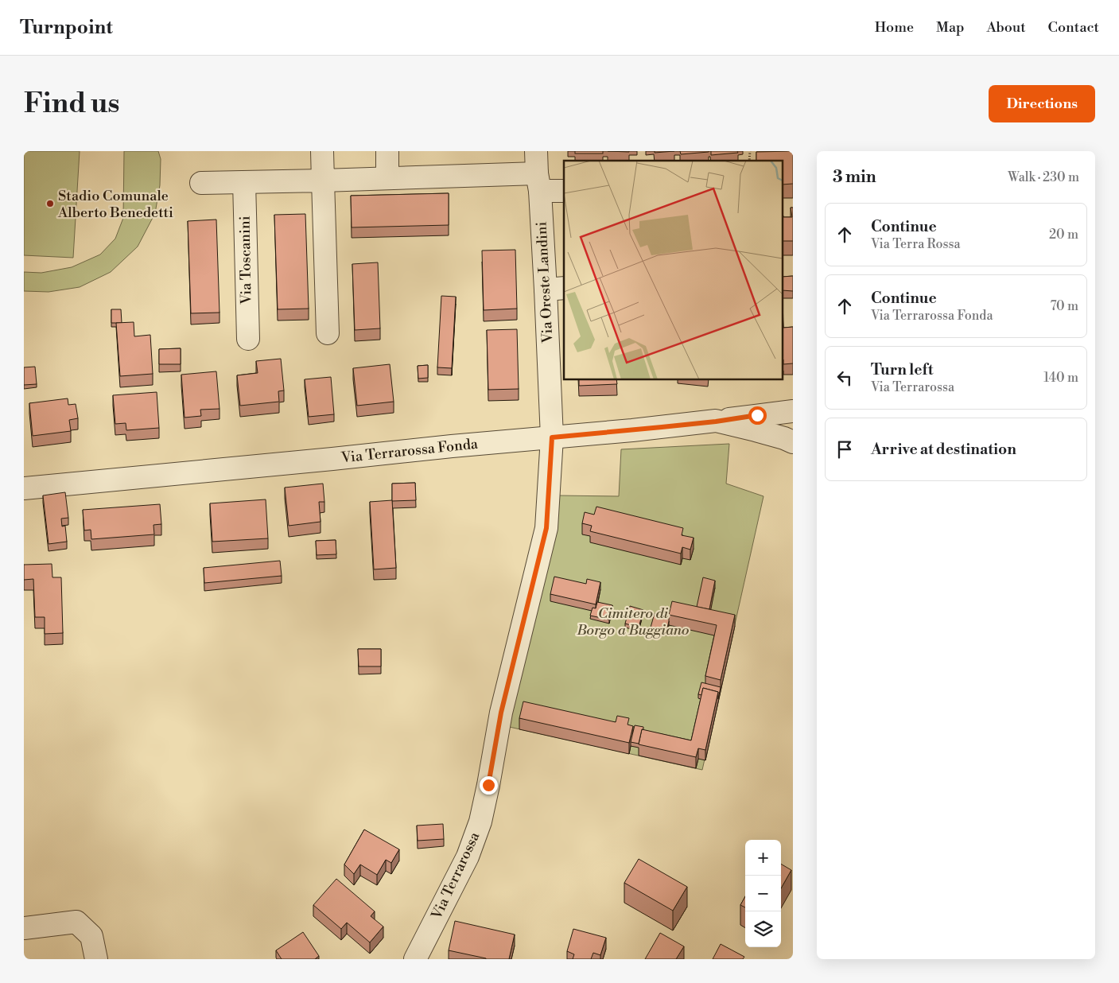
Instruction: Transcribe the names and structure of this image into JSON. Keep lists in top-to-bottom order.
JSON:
{
  "streets": {
    "street": [
      "Via Toscanini",
      "Via Oreste Landini",
      "Via Terrarossa Fonda",
      "Via Terrarossa"
    ]
  },
  "crossings": [
    ["Via Oreste Landini", "Via Terrarossa Fonda"],
    ["Via Oreste Landini", "Via Terrarossa"],
    ["Via Terrarossa Fonda", "Via Terrarossa"]
  ],
  "parks": ["Cimitero di Borgo a Buggiano"],
  "places": ["Stadio Comunale Alberto Benedetti"],
  "page": {
    "header": "Turnpoint",
    "nav": [
      "Home",
      "Map",
      "About",
      "Contact"
    ],
    "buttons": "Directions",
    "title": "Find us",
    "heading": ["3 min", "Walk · 230 m"],
    "list": [
      ["Continue", "Via Terra Rossa", "20 m"],
      ["Continue", "Via Terrarossa Fonda", "70 m"],
      ["Turn left", "Via Terrarossa", "140 m"],
      "Arrive at destination"
    ],
    "map_buttons": ["+", "−"]
  }
}
